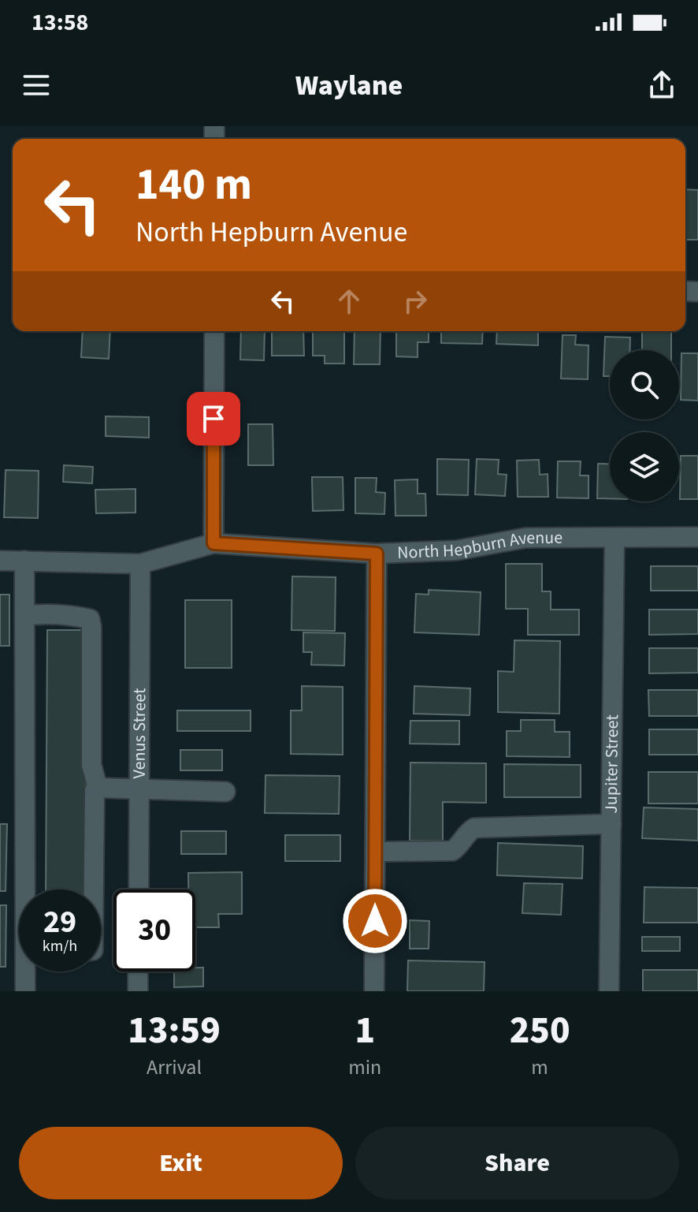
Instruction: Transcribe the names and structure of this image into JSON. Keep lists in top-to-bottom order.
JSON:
{
  "streets": {
    "street": ["North Hepburn Avenue", "Venus Street", "Jupiter Street"]
  },
  "crossings": [
    ["North Hepburn Avenue", "Venus Street"],
    ["North Hepburn Avenue", "Jupiter Street"]
  ],
  "page": {
    "status": "13:58",
    "header": "Waylane",
    "turn": ["140 m", "North Hepburn Avenue"],
    "speed": "29 km/h",
    "limit": "30",
    "eta": [
      "13:59",
      "Arrival",
      "1",
      "min",
      "250",
      "m"
    ],
    "buttons": ["Exit", "Share"]
  }
}
